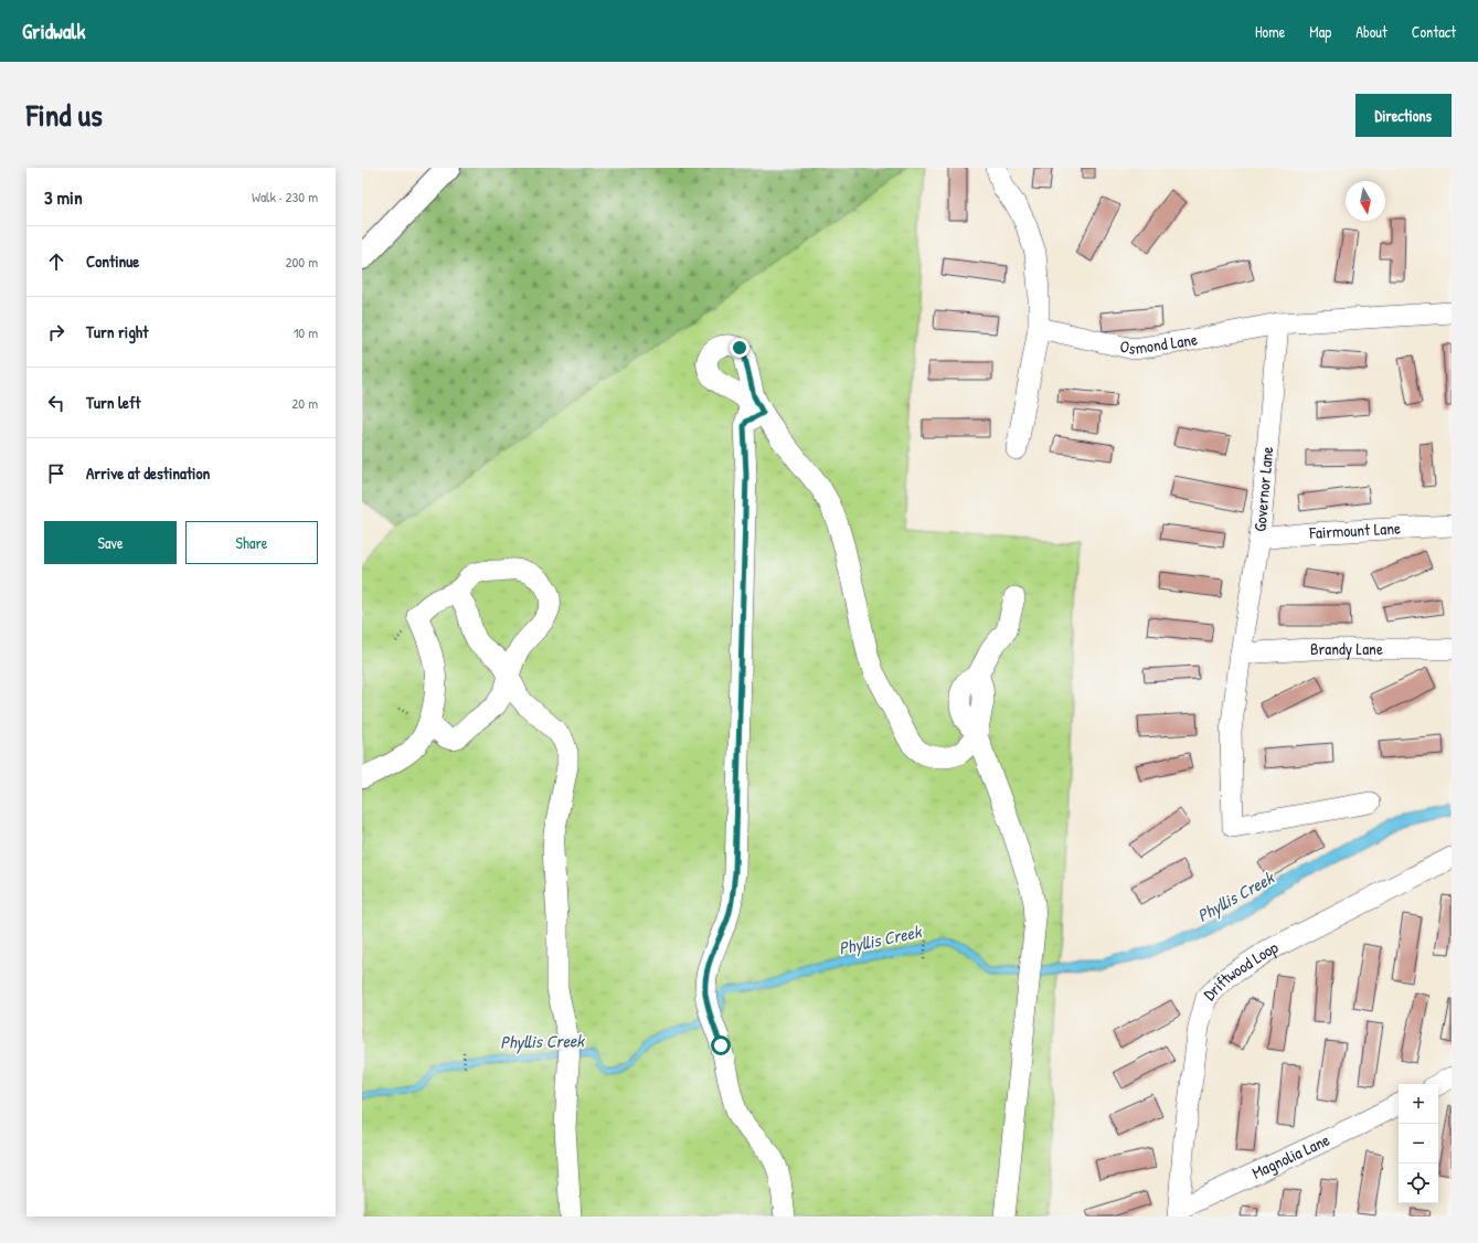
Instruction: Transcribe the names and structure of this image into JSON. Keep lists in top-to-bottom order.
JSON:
{
  "streets": {
    "street": [
      "Osmond Lane",
      "Governor Lane",
      "Fairmount Lane",
      "Brandy Lane",
      "Driftwood Loop",
      "Magnolia Lane"
    ]
  },
  "crossings": [
    ["Osmond Lane", "Governor Lane"],
    ["Governor Lane", "Fairmount Lane"],
    ["Governor Lane", "Brandy Lane"],
    ["Driftwood Loop", "Magnolia Lane"]
  ],
  "water": ["Phyllis Creek"],
  "north": "bottom",
  "page": {
    "header": "Gridwalk",
    "nav": [
      "Home",
      "Map",
      "About",
      "Contact"
    ],
    "title": "Find us",
    "buttons": [
      "Directions",
      ["Save", "Share"]
    ],
    "heading": ["3 min", "Walk · 230 m"],
    "list": [
      ["Continue", "200 m"],
      ["Turn right", "10 m"],
      ["Turn left", "20 m"],
      "Arrive at destination"
    ],
    "map_buttons": ["+", "−"]
  }
}
